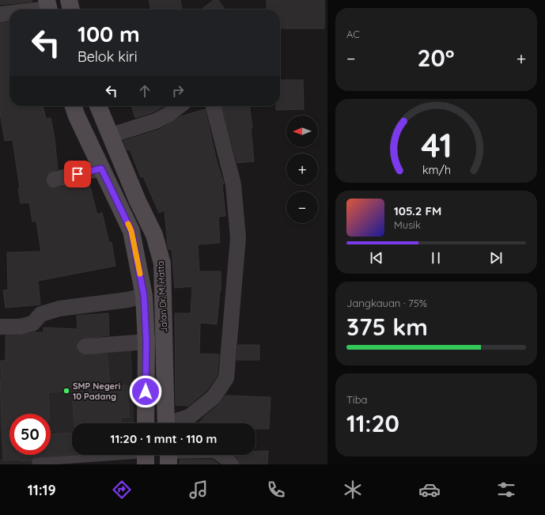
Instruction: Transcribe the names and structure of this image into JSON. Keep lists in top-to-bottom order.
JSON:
{
  "streets": {
    "main road": ["Jalan Dr. M. Hatta"]
  },
  "places": ["SMP Negeri 10 Padang"],
  "north": "left",
  "page": {
    "tile": [
      "AC",
      ["Jangkauan · 75%", "375 km"],
      ["Tiba", "11:20"]
    ],
    "turn": ["100 m", "Belok kiri"],
    "heat": ["−", "20°", "+"],
    "map_buttons": ["+", "−"],
    "song": ["105.2 FM", "Musik"],
    "limit": "50",
    "trip": "11:20 · 1 mnt · 110 m",
    "tabs": "11:19",
    "gauge": ["41", "km/h"]
  }
}
